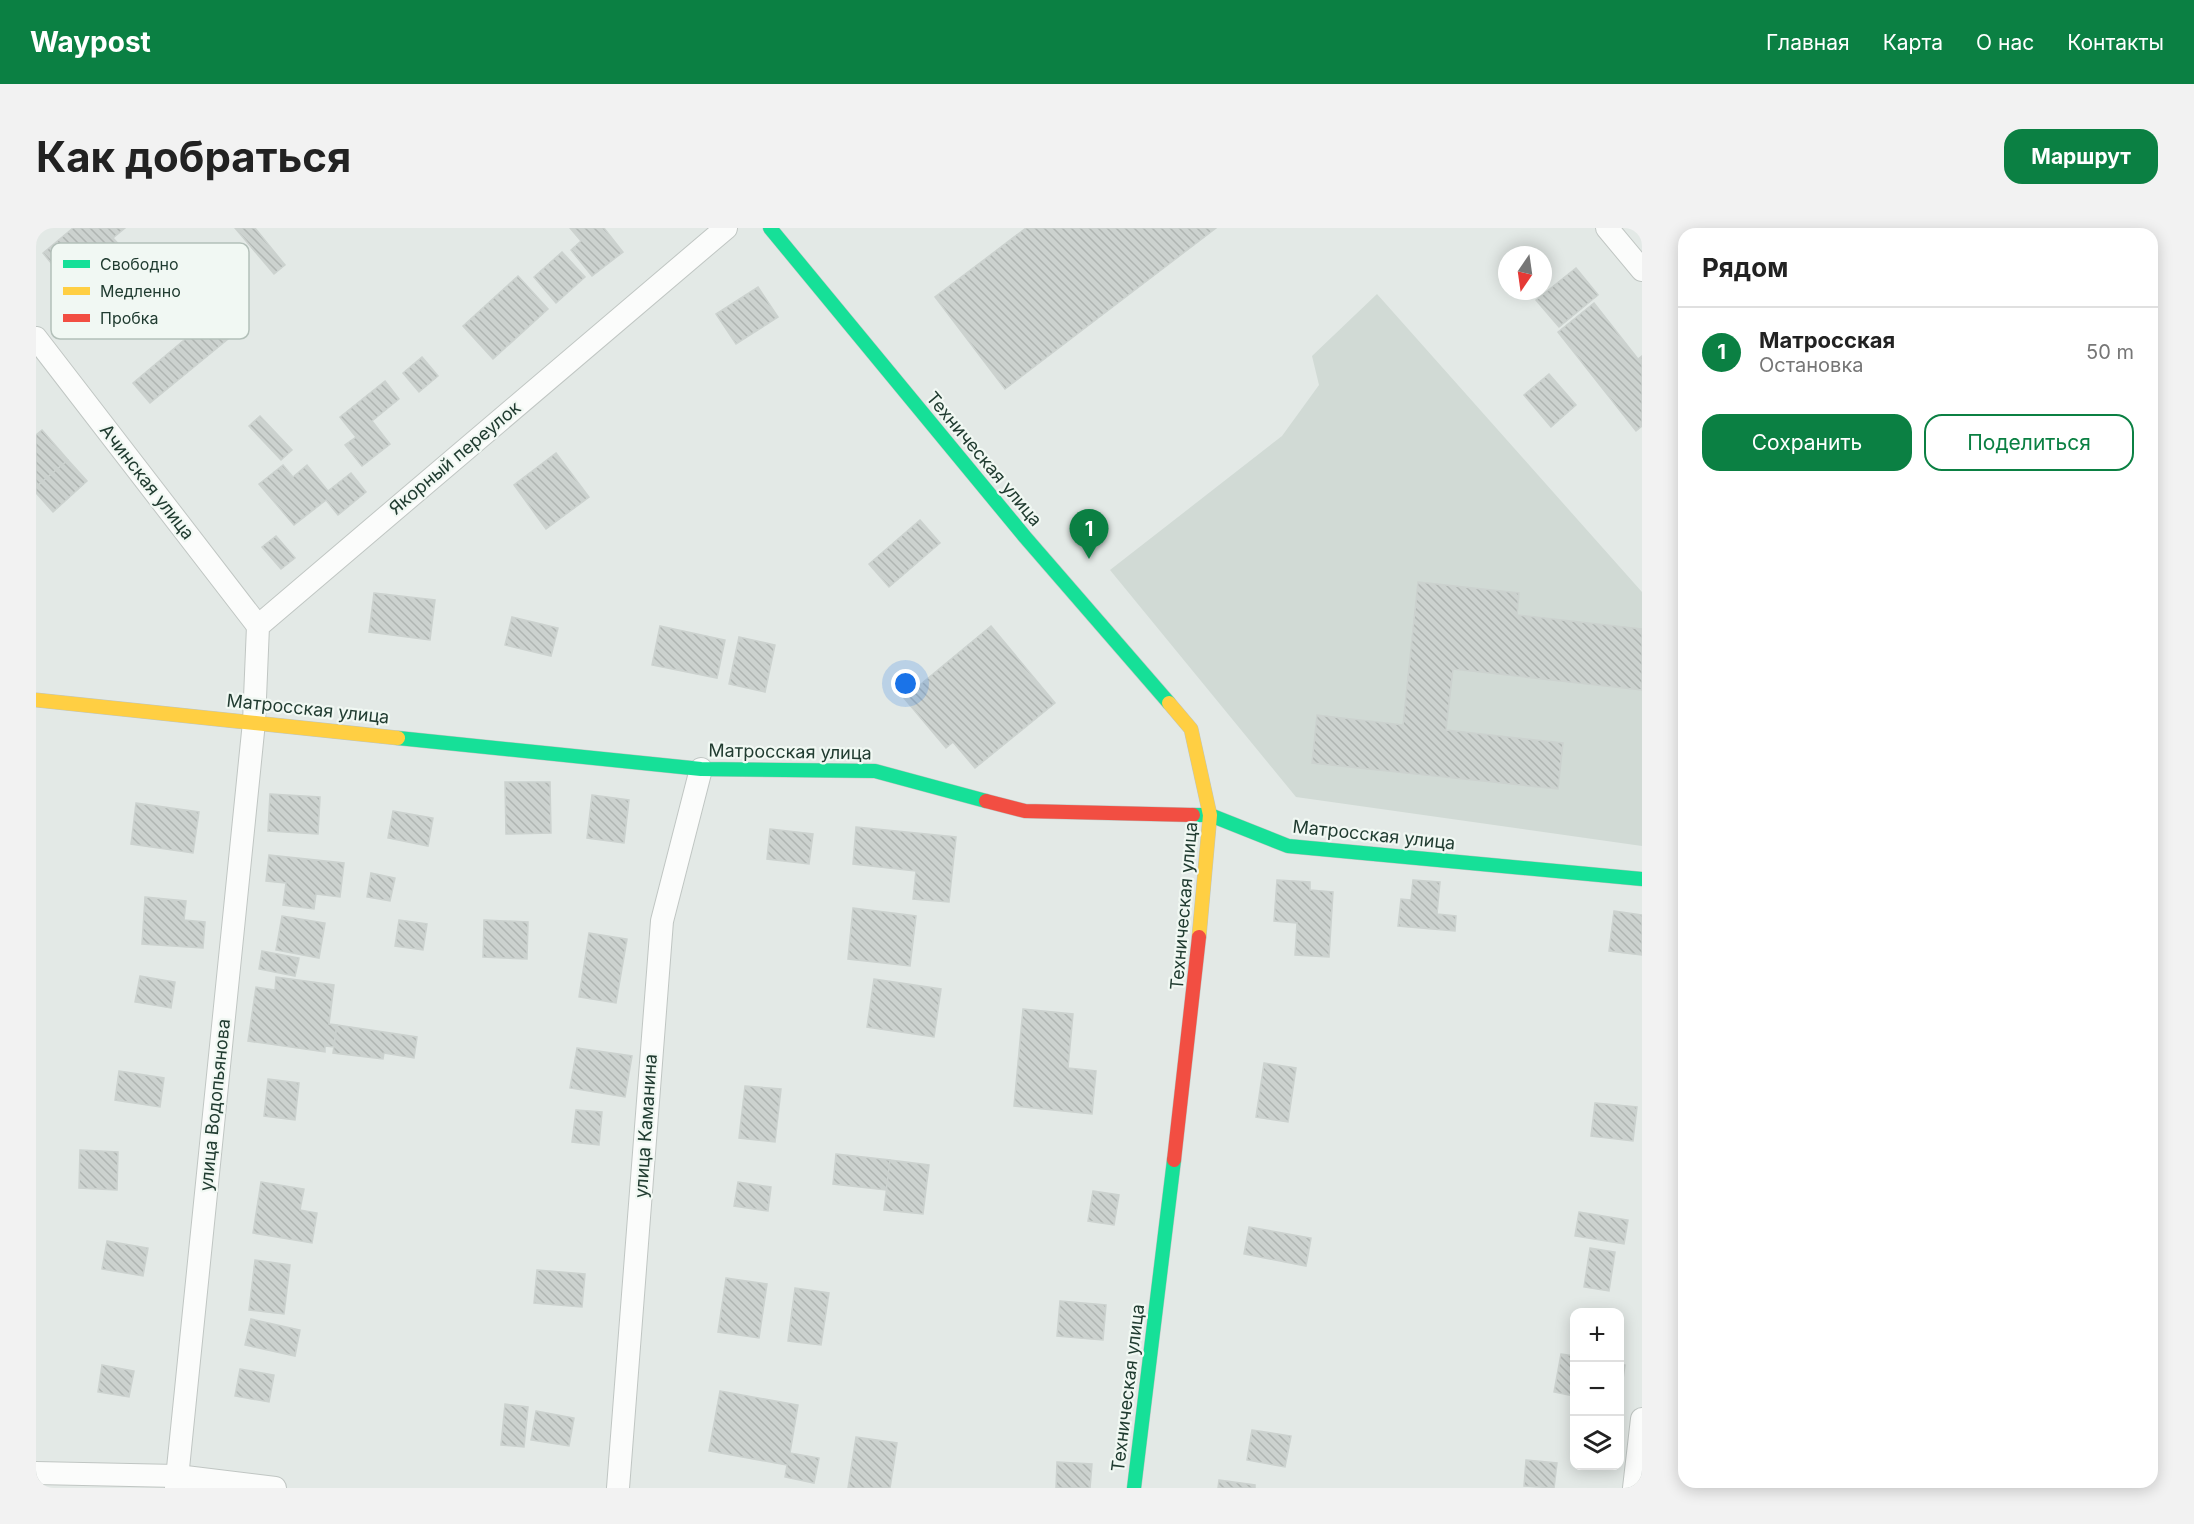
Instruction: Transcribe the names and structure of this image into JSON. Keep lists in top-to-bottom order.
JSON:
{
  "streets": {
    "street": [
      "Якорный переулок",
      "Техническая улица",
      "Ачинская улица",
      "Матросская улица",
      "улица Водопьянова",
      "улица Каманина"
    ]
  },
  "crossings": [
    ["Якорный переулок", "Ачинская улица"],
    ["Техническая улица", "Матросская улица"],
    ["Матросская улица", "улица Водопьянова"],
    ["Матросская улица", "улица Каманина"]
  ],
  "legend": ["Свободно", "Медленно", "Пробка"],
  "north": "bottom",
  "page": {
    "header": "Waypost",
    "nav": [
      "Главная",
      "Карта",
      "О нас",
      "Контакты"
    ],
    "buttons": [
      "Маршрут",
      ["Сохранить", "Поделиться"]
    ],
    "title": "Как добраться",
    "heading": "Рядом",
    "list": [
      {
        "mark": "1",
        "name": "Матросская",
        "note": "Остановка",
        "value": "50 m"
      }
    ],
    "pins": "1",
    "map_buttons": ["+", "−"]
  }
}
